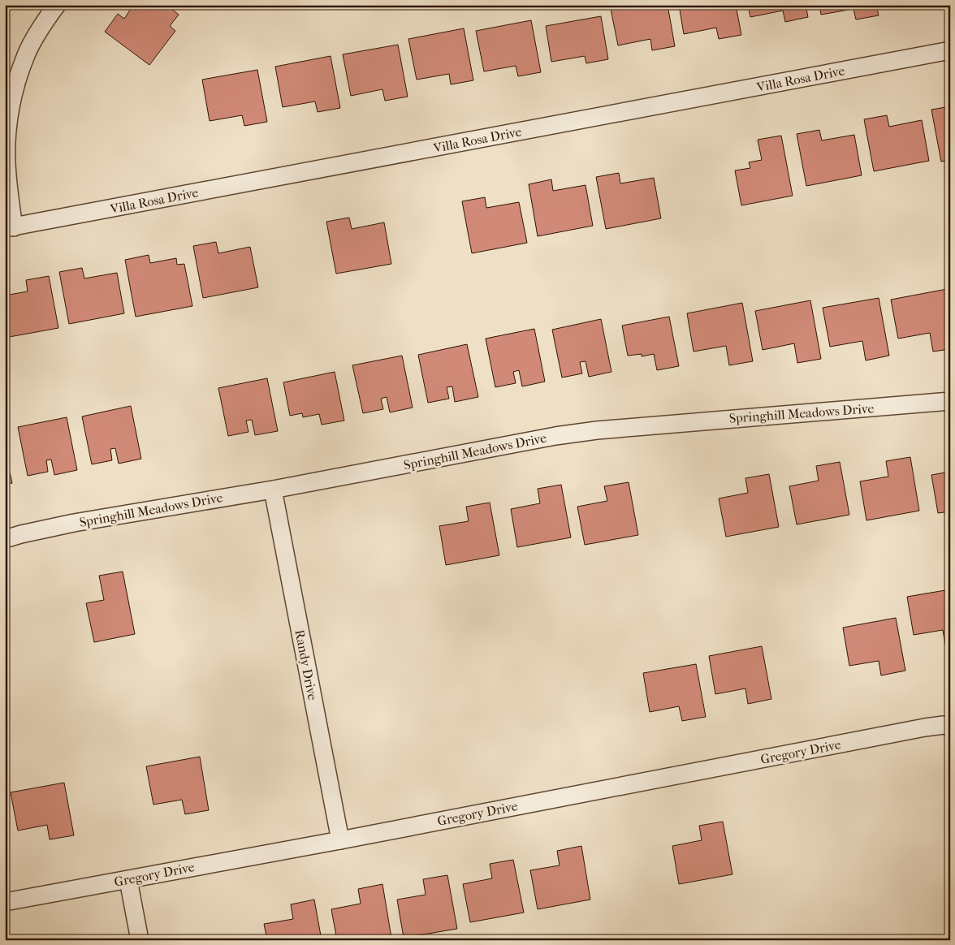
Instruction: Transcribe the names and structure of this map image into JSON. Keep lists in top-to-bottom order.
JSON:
{
  "streets": {
    "street": [
      "Villa Rosa Drive",
      "Springhill Meadows Drive",
      "Randy Drive",
      "Gregory Drive"
    ]
  },
  "crossings": [
    ["Springhill Meadows Drive", "Randy Drive"],
    ["Randy Drive", "Gregory Drive"]
  ]
}
